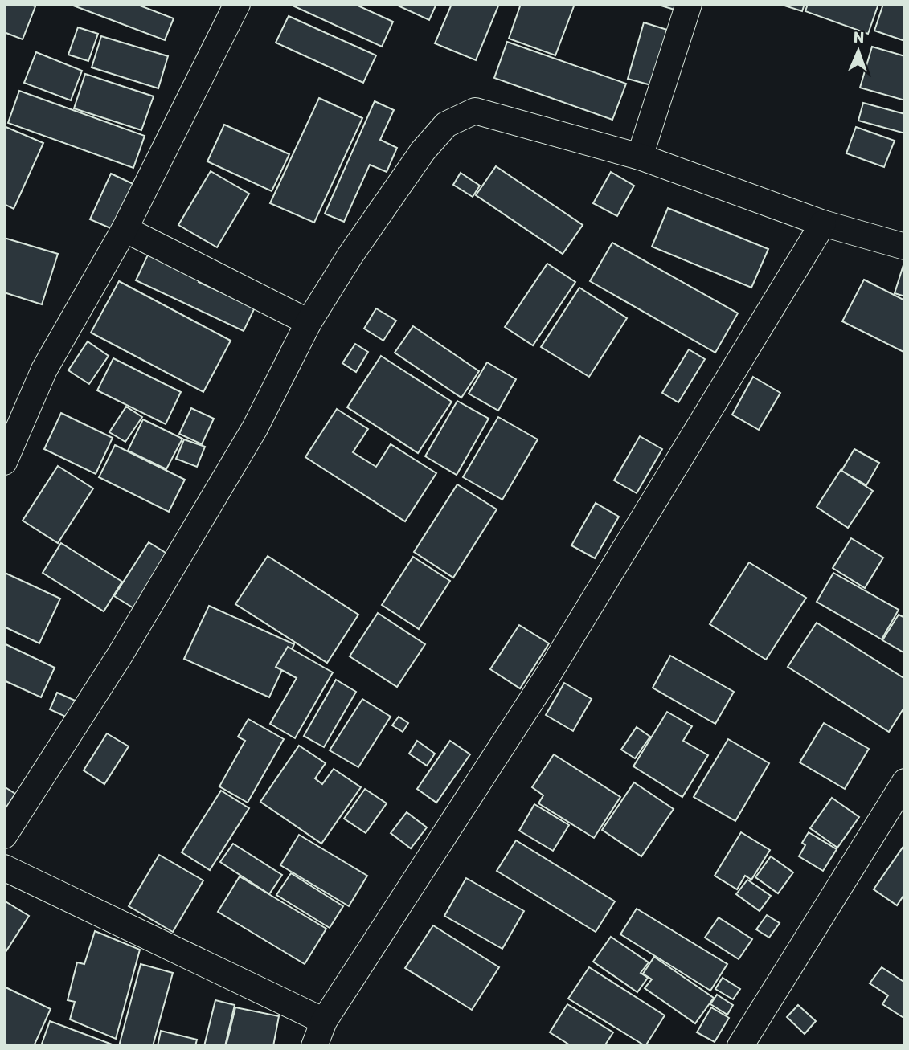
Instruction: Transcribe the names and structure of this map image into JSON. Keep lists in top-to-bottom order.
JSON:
{
  "north": "top"
}
